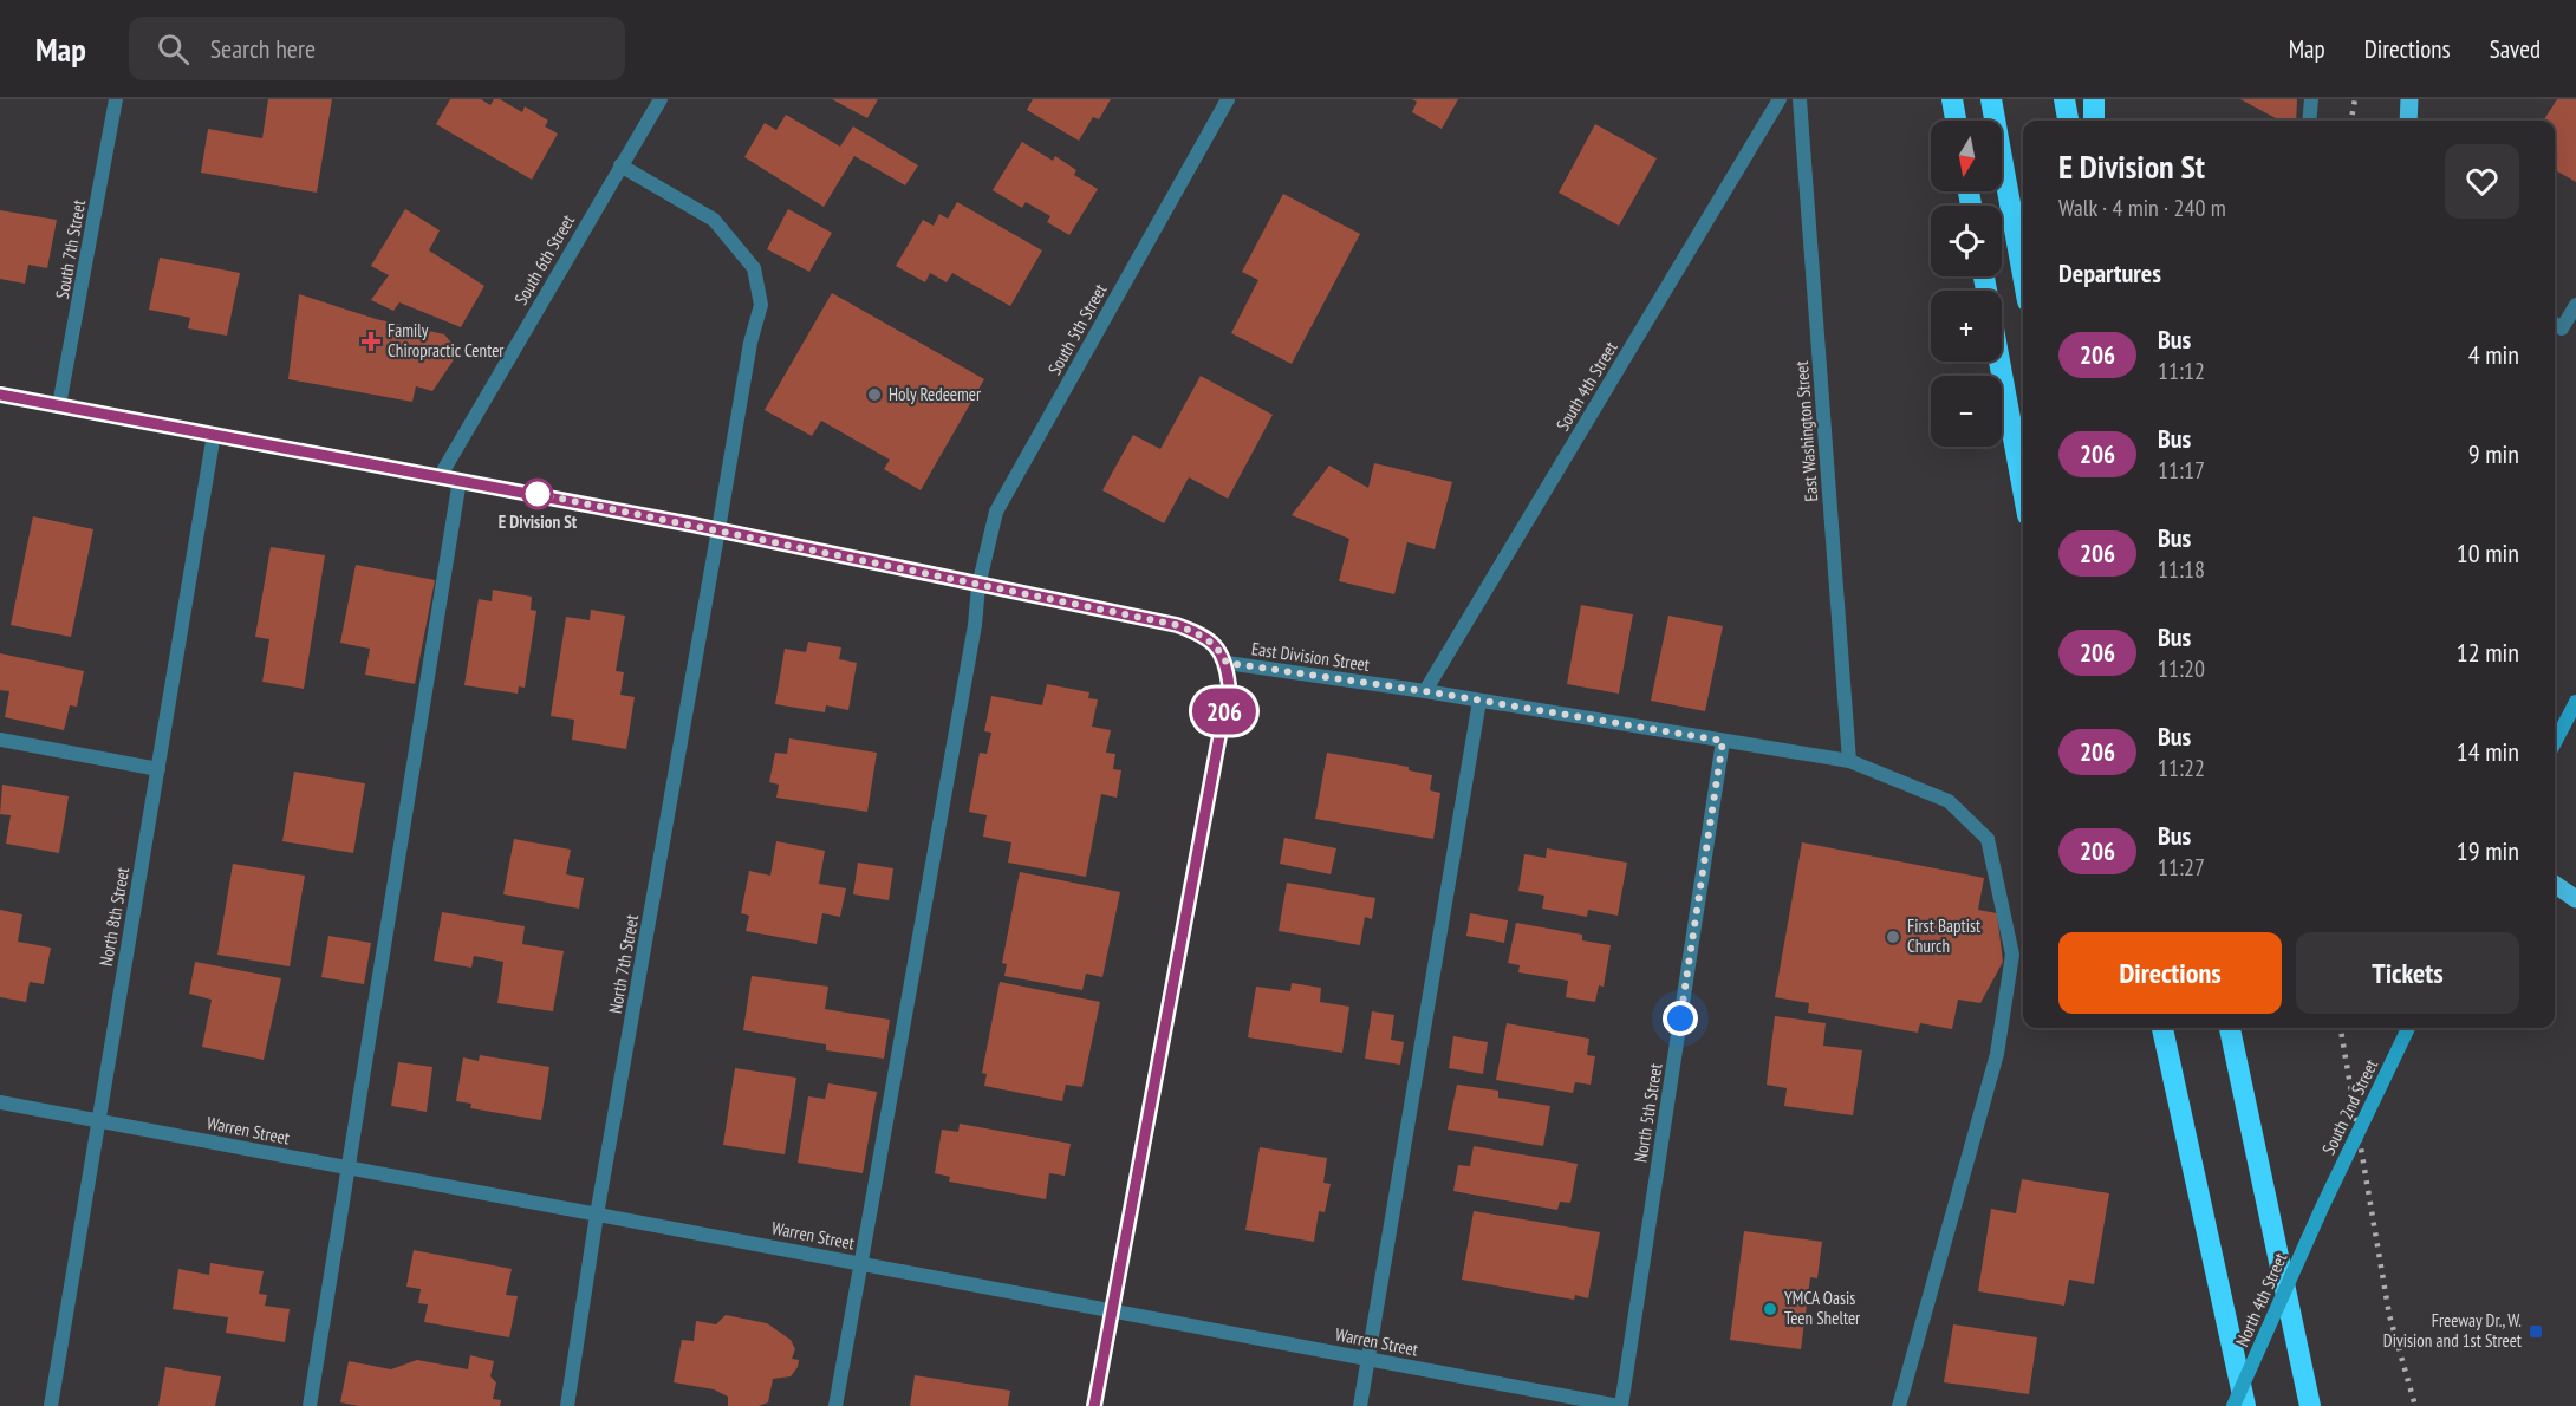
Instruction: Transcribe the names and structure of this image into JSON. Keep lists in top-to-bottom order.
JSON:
{
  "streets": {
    "main road": ["South 2nd Street", "North 4th Street"],
    "street": [
      "South 7th Street",
      "South 6th Street",
      "South 5th Street",
      "South 4th Street",
      "East Washington Street",
      "East Division Street",
      "North 8th Street",
      "North 7th Street",
      "North 5th Street",
      "Warren Street"
    ]
  },
  "crossings": [
    ["South 7th Street", "East Division Street"],
    ["South 6th Street", "East Division Street"],
    ["South 6th Street", "North 7th Street"],
    ["South 5th Street", "East Division Street"],
    ["South 5th Street", "Warren Street"],
    ["South 4th Street", "East Division Street"],
    ["East Washington Street", "East Division Street"],
    ["East Division Street", "North 8th Street"],
    ["East Division Street", "North 7th Street"],
    ["East Division Street", "North 5th Street"],
    ["North 8th Street", "Warren Street"],
    ["North 7th Street", "Warren Street"],
    ["South 2nd Street", "North 4th Street"],
    ["North 5th Street", "Warren Street"]
  ],
  "places": {
    "health": ["Family Chiropractic Center"],
    "other": [
      "Holy Redeemer",
      "E Division St",
      "First Baptist Church",
      "YMCA Oasis Teen Shelter"
    ],
    "transit": ["Freeway Dr., W. Division and 1st Street"]
  },
  "lines": ["bus line 206"],
  "north": "bottom",
  "page": {
    "header": "Map",
    "search": "Search here",
    "nav": ["Map", "Directions", "Saved"],
    "on_map": "206",
    "map_buttons": ["+", "−"],
    "heading": [
      ["E Division St", "Walk · 4 min · 240 m"],
      "Departures"
    ],
    "list": [
      {
        "mark": "206",
        "name": "Bus",
        "note": "11:12",
        "value": "4 min"
      },
      {
        "mark": "206",
        "name": "Bus",
        "note": "11:17",
        "value": "9 min"
      },
      {
        "mark": "206",
        "name": "Bus",
        "note": "11:18",
        "value": "10 min"
      },
      {
        "mark": "206",
        "name": "Bus",
        "note": "11:20",
        "value": "12 min"
      },
      {
        "mark": "206",
        "name": "Bus",
        "note": "11:22",
        "value": "14 min"
      },
      {
        "mark": "206",
        "name": "Bus",
        "note": "11:27",
        "value": "19 min"
      }
    ],
    "buttons": ["Directions", "Tickets"]
  }
}
